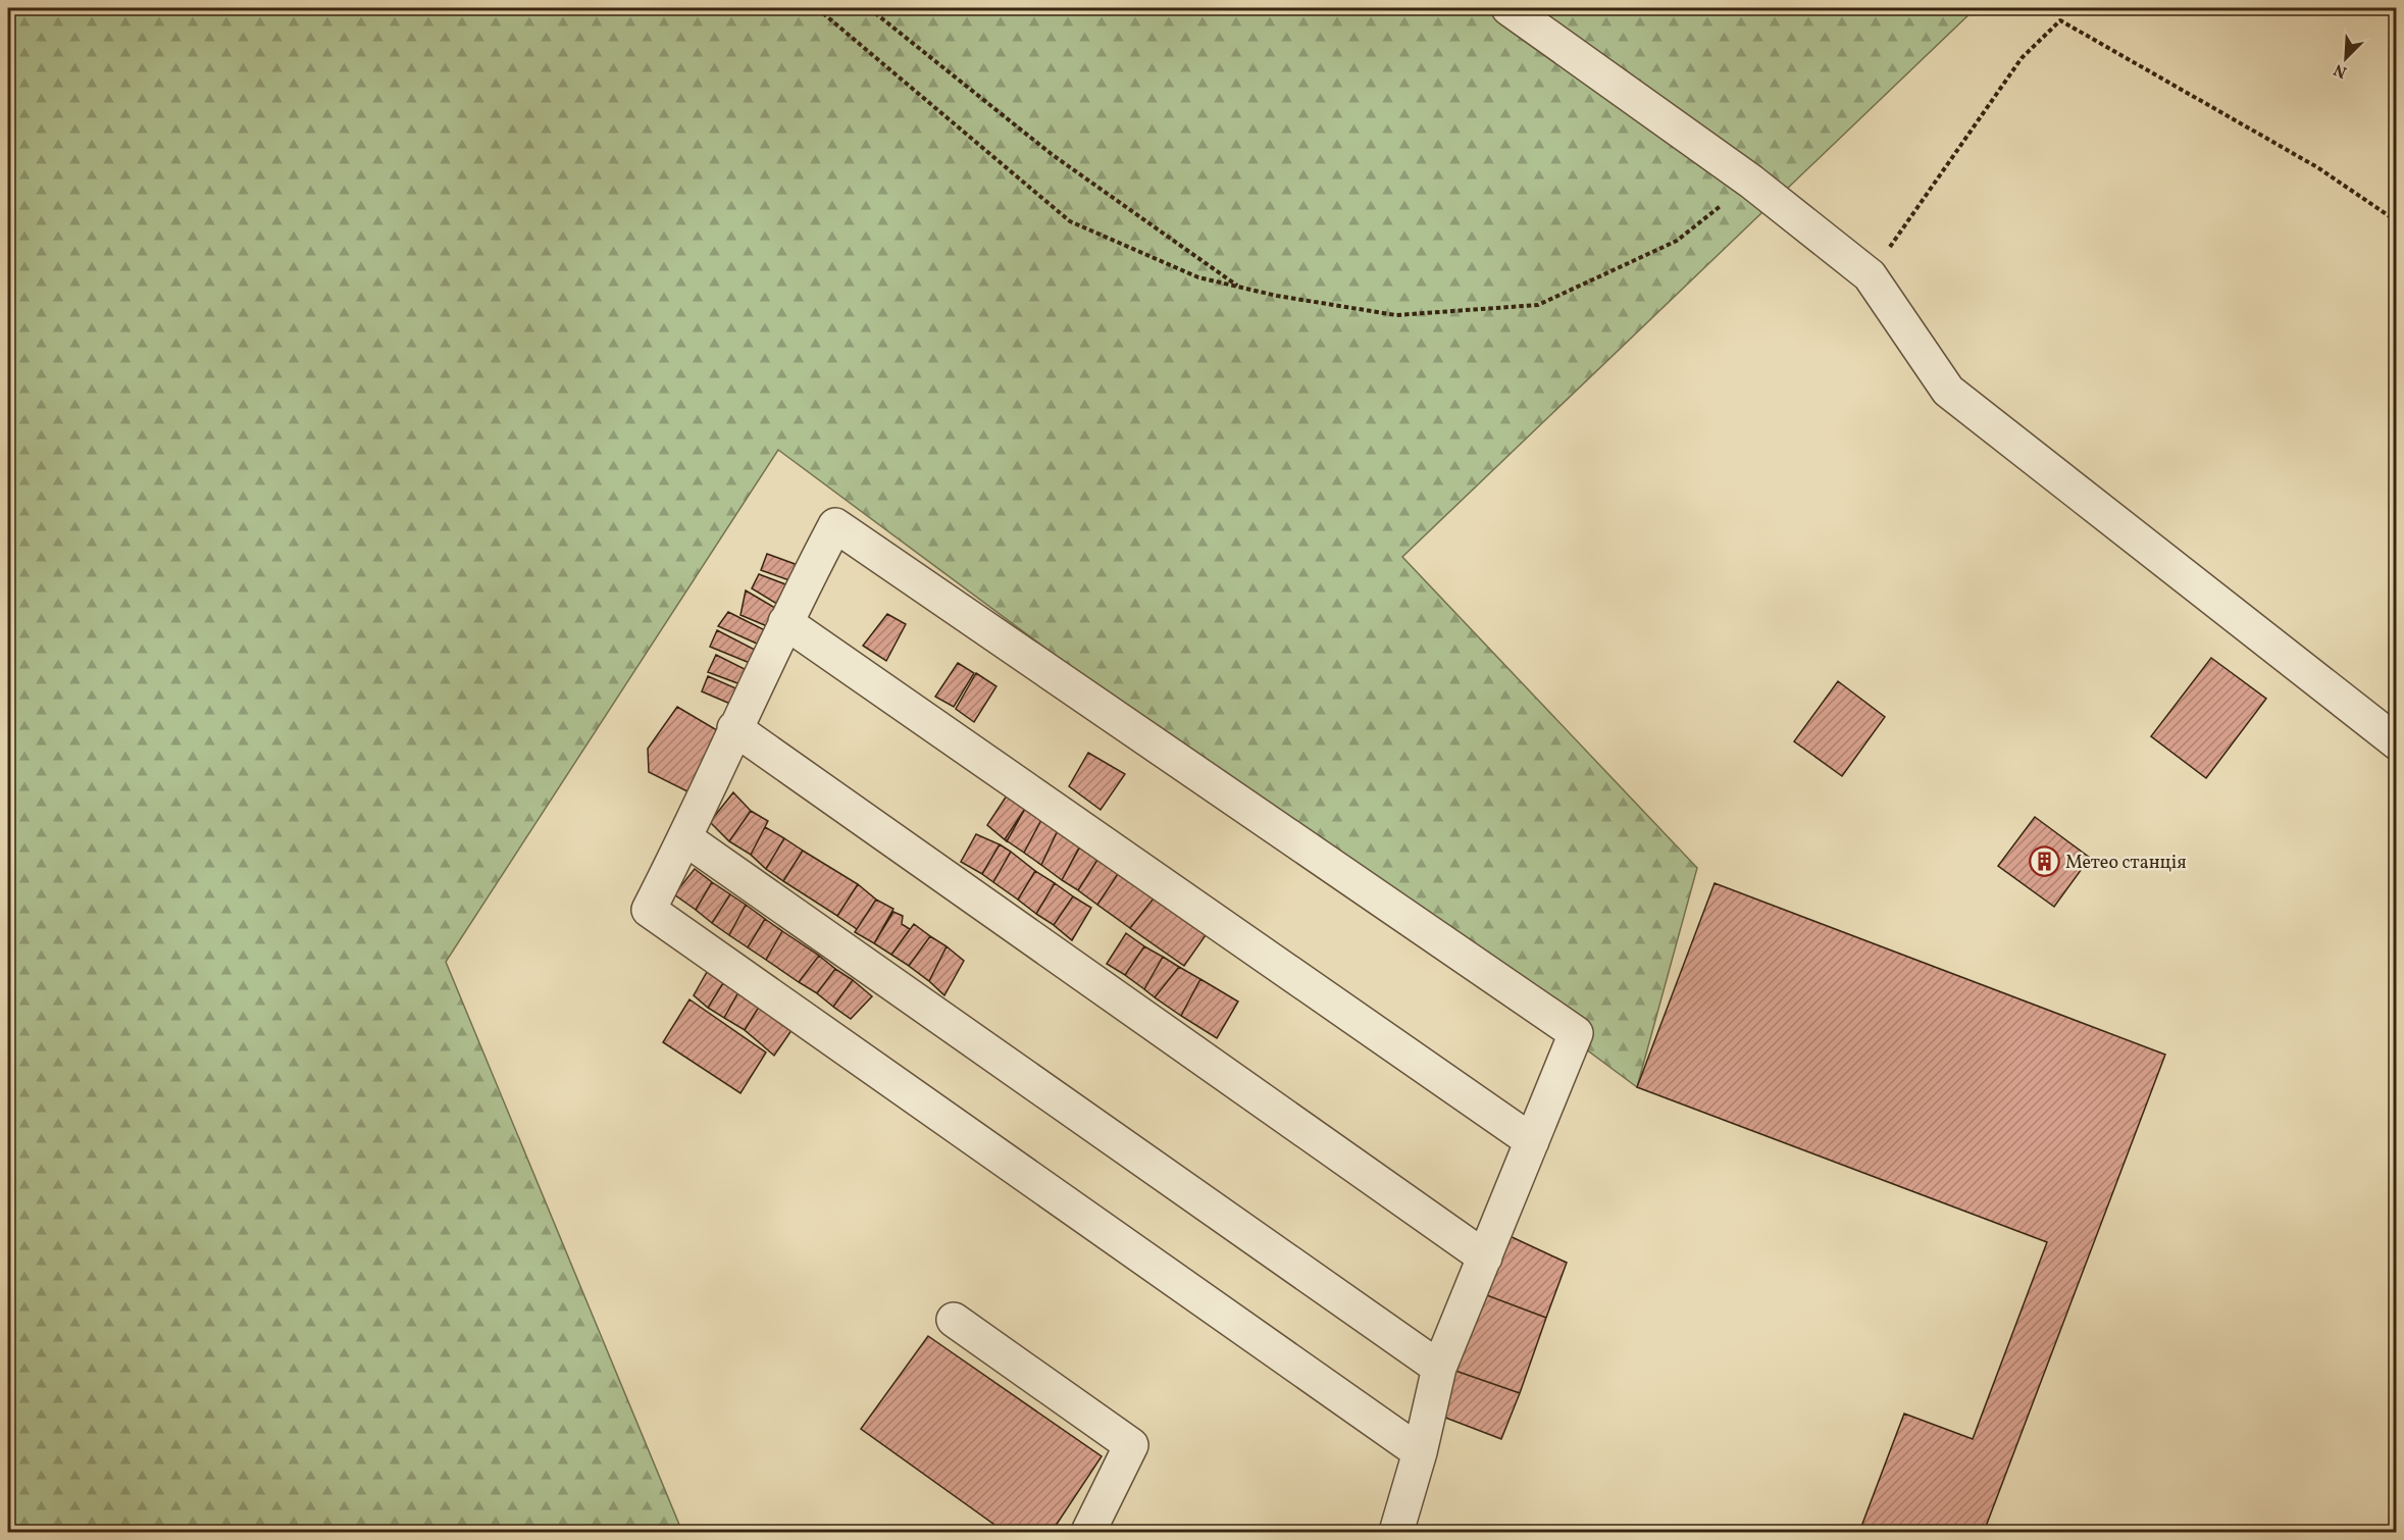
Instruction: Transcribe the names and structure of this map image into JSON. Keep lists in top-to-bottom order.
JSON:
{
  "places": {
    "building": ["Метео станція"]
  },
  "north": "bottom left"
}
